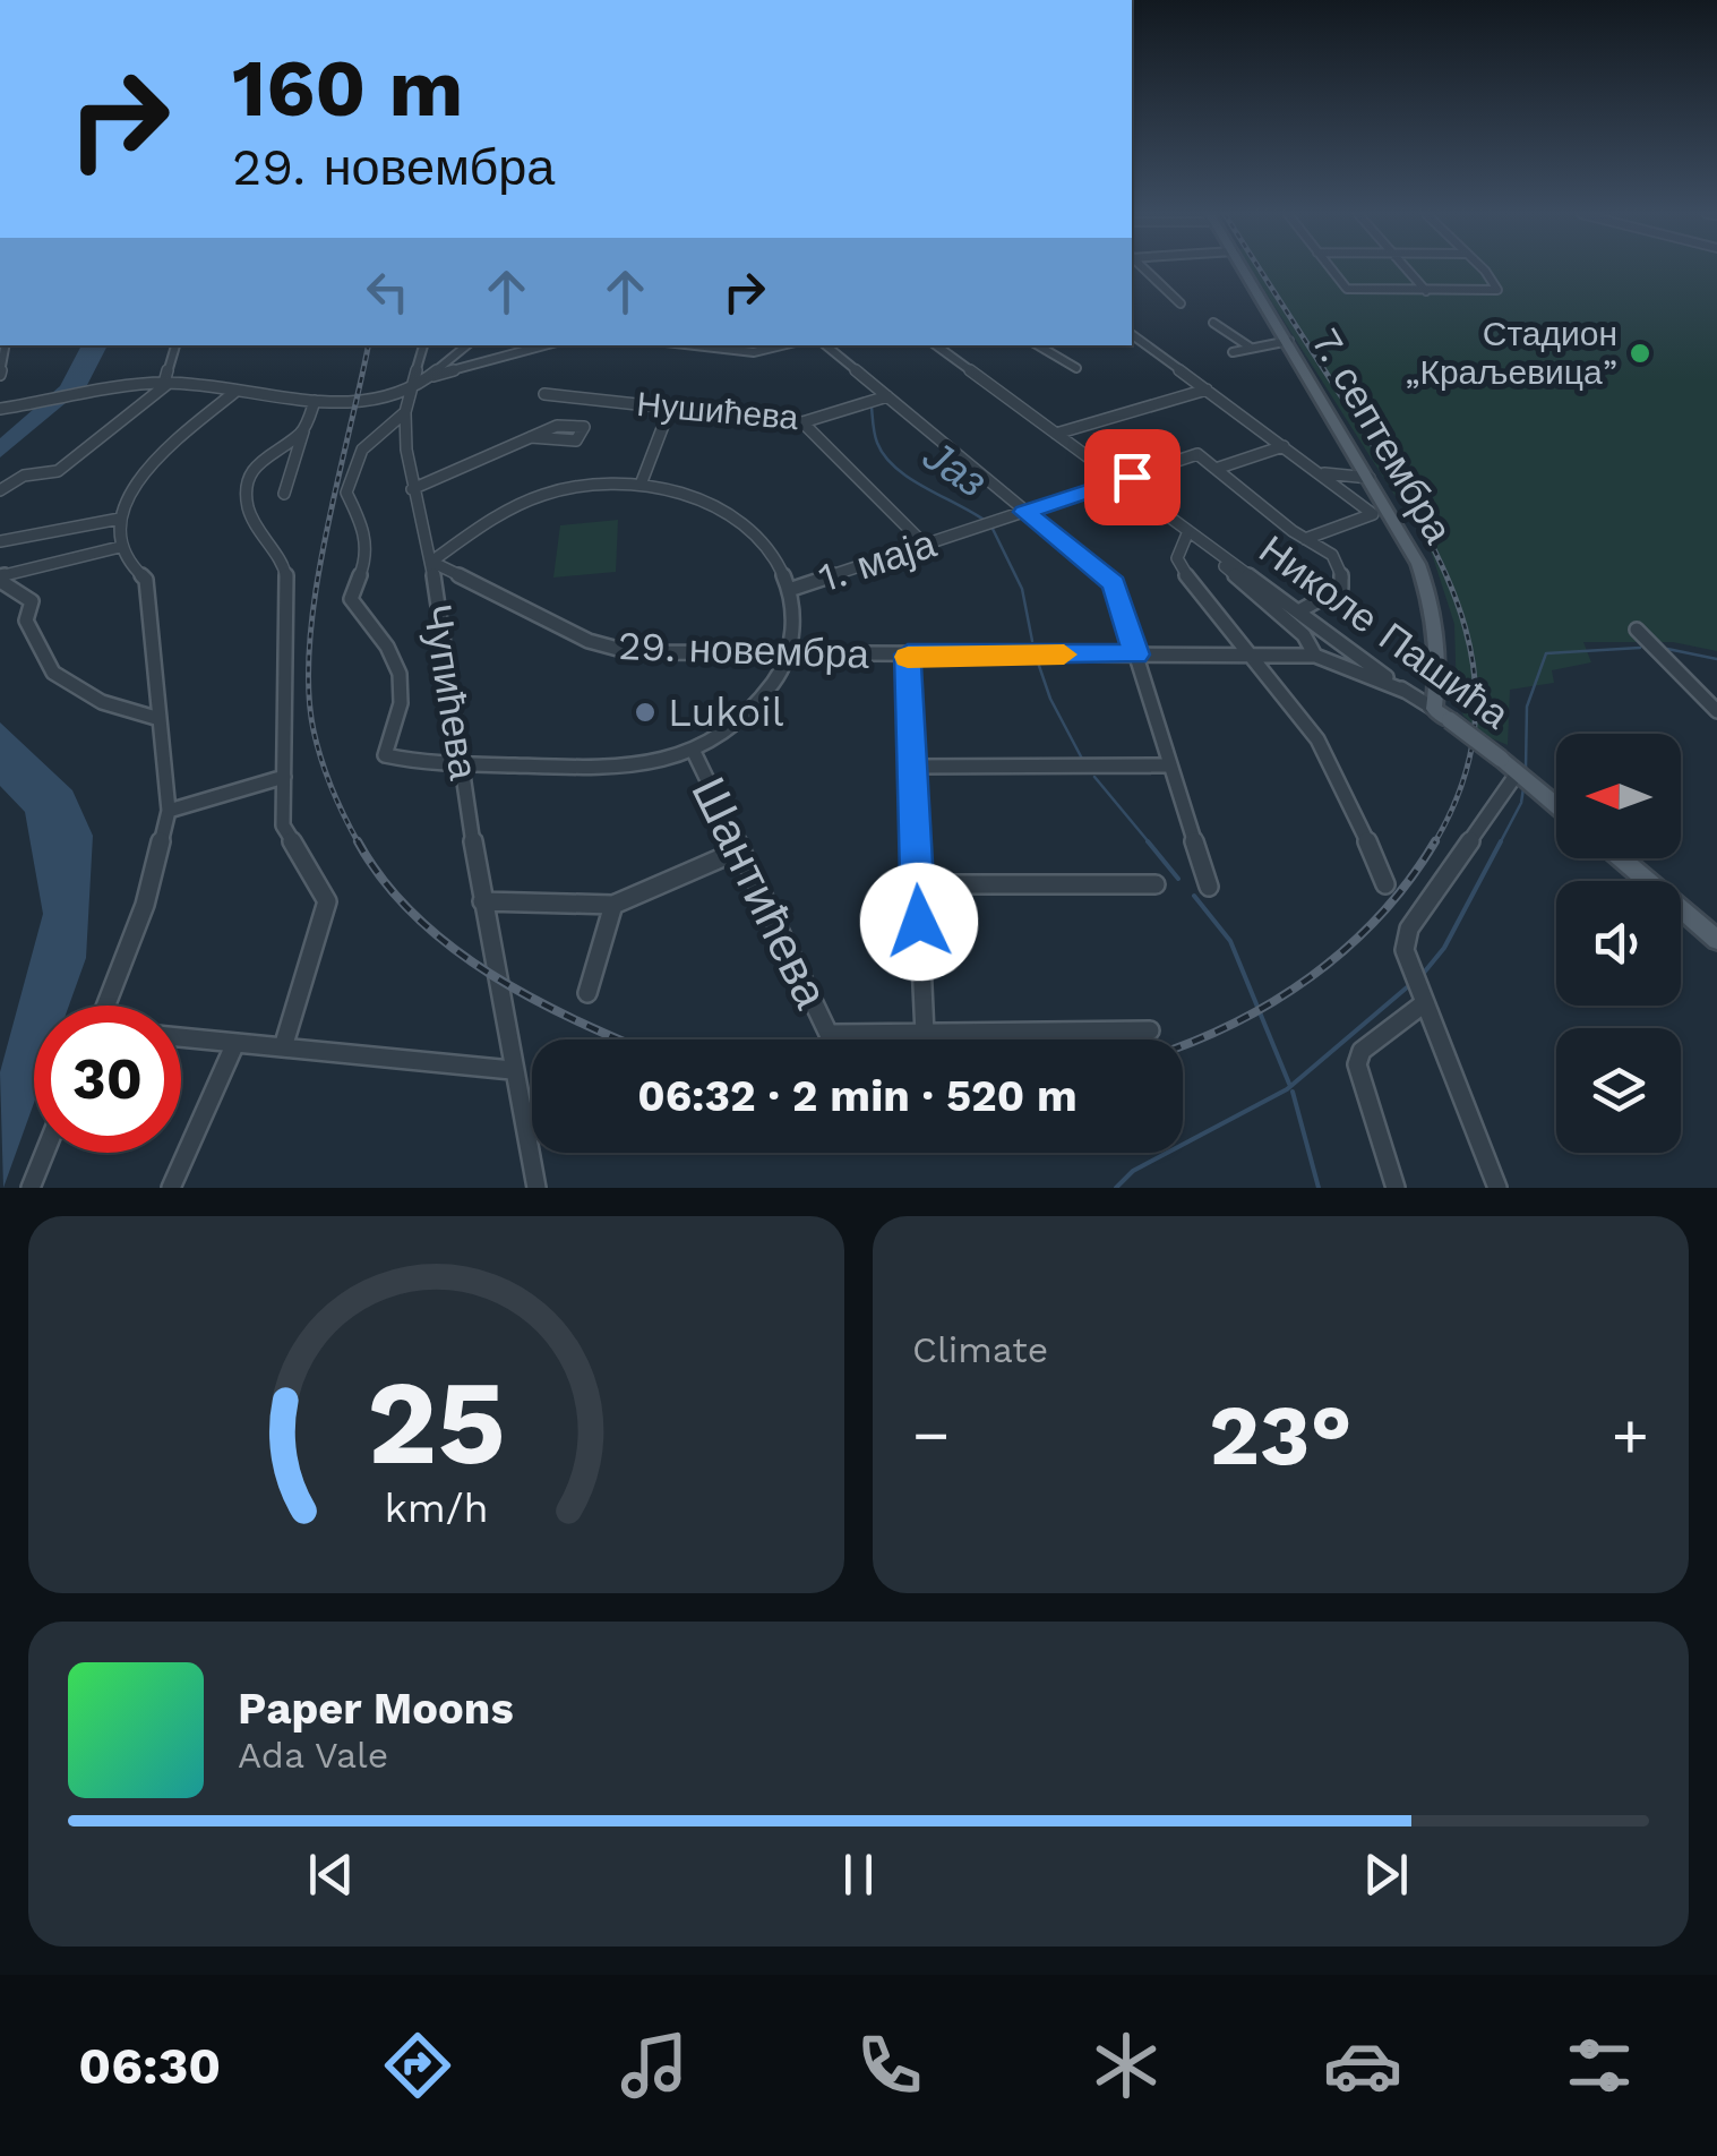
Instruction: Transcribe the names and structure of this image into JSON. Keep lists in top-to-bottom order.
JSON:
{
  "streets": {
    "main road": ["7. септембра", "Николе Пашића"],
    "street": [
      "Нушићева",
      "1. маја",
      "29. новембра",
      "Чупићева",
      "Шантићева"
    ]
  },
  "crossings": [
    ["7. септембра", "Николе Пашића"],
    ["1. маја", "Николе Пашића"],
    ["Николе Пашића", "29. новембра"],
    ["29. новембра", "Чупићева"]
  ],
  "water": ["Јаз"],
  "places": ["Стадион „Краљевица”", "Lukoil"],
  "north": "left",
  "page": {
    "turn": ["160 m", "29. новембра"],
    "limit": "30",
    "trip": "06:32 · 2 min · 520 m",
    "tile": "Climate",
    "heat": ["−", "23°", "+"],
    "song": ["Paper Moons", "Ada Vale"],
    "tabs": "06:30",
    "gauge": ["25", "km/h"]
  }
}
